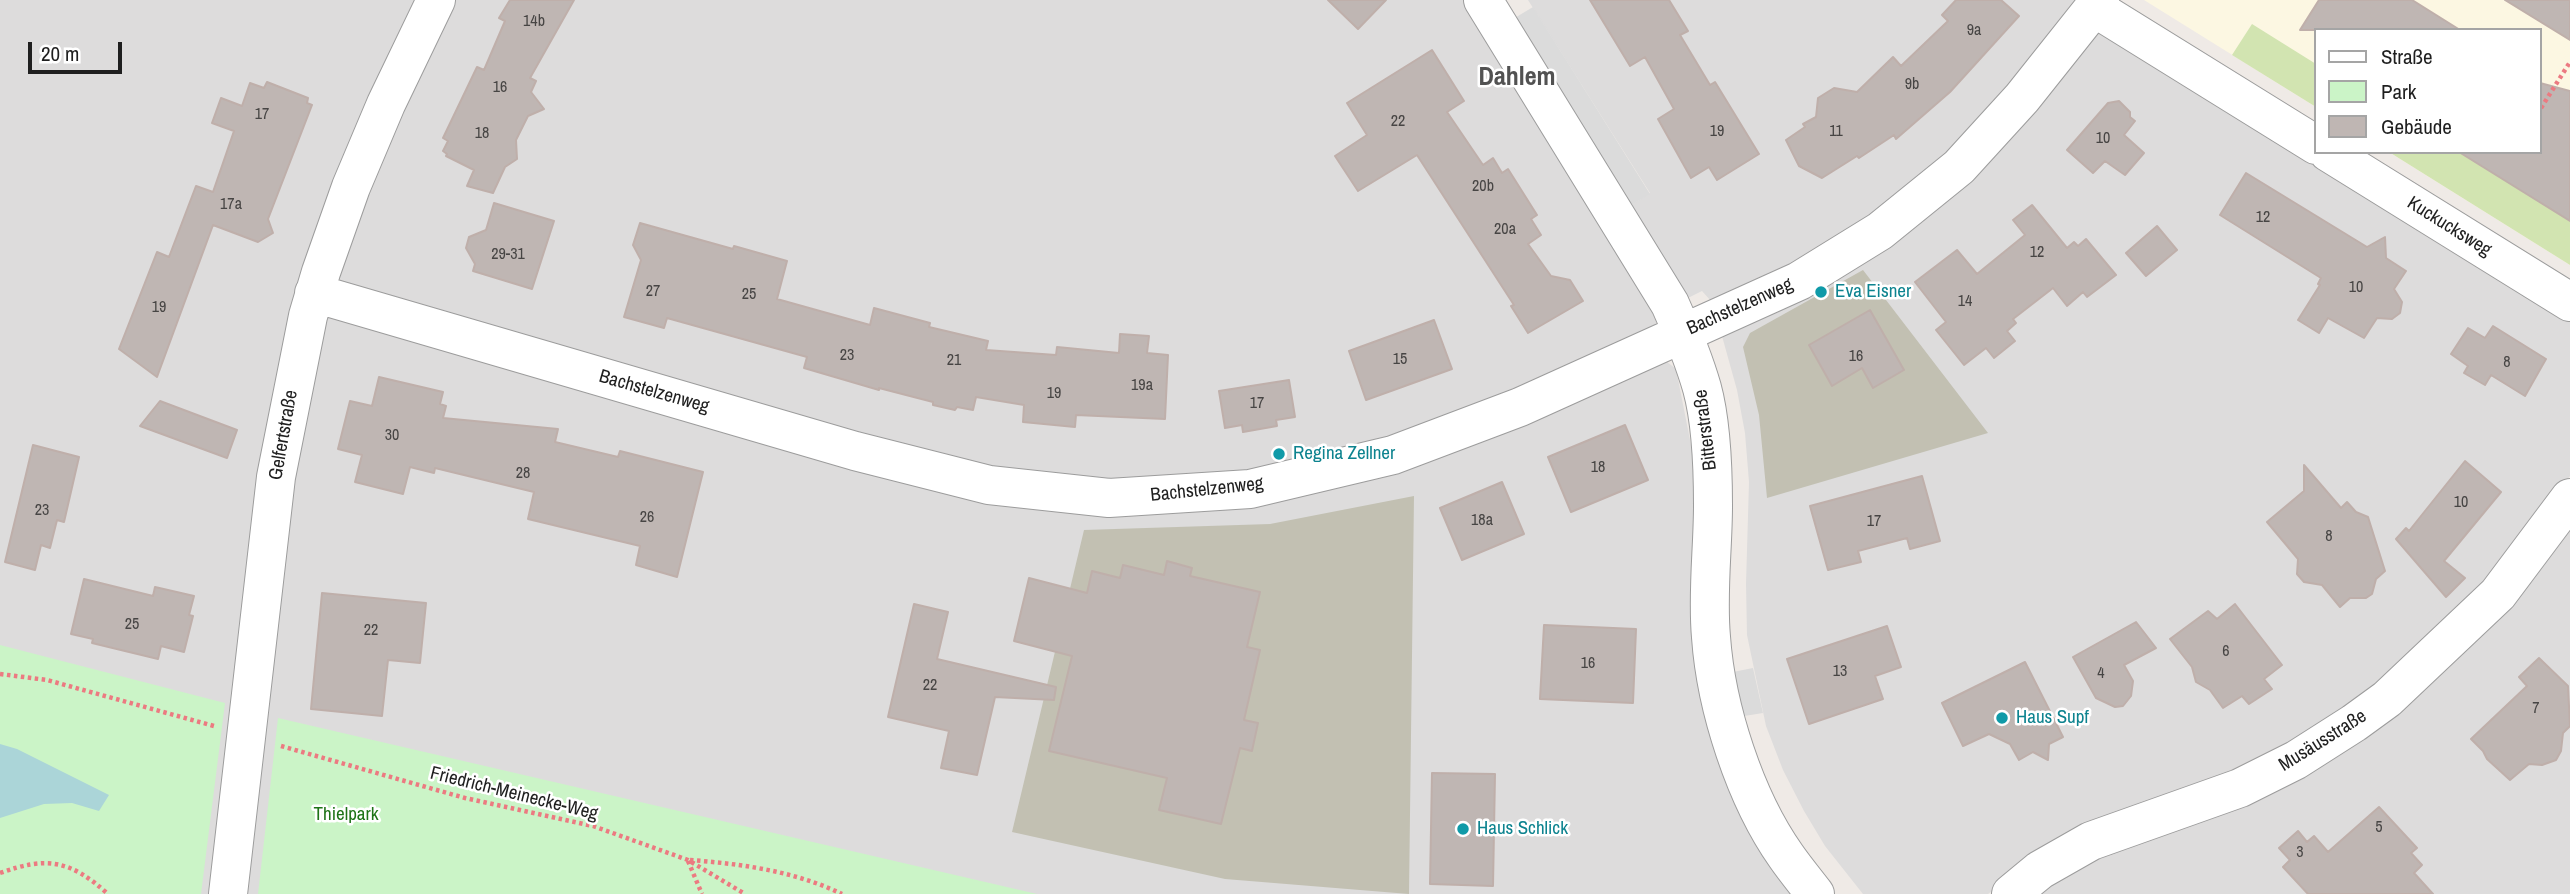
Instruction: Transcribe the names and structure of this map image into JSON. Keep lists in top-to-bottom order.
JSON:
{
  "streets": {
    "street": [
      "Kuckucksweg",
      "Bachstelzenweg",
      "Bitterstraße",
      "Gelfertstraße",
      "Musäusstraße"
    ],
    "path": ["Friedrich-Meinecke-Weg"]
  },
  "crossings": [
    ["Bachstelzenweg", "Bitterstraße"],
    ["Bachstelzenweg", "Gelfertstraße"]
  ],
  "districts": ["Dahlem"],
  "parks": ["Thielpark"],
  "places": [
    "Eva Eisner",
    "Regina Zellner",
    "Haus Supf",
    "Haus Schlick"
  ],
  "house_numbers": [
    "14b",
    "9a",
    "9b",
    "16",
    "17",
    "22",
    "19",
    "11",
    "18",
    "10",
    "20b",
    "17a",
    "12",
    "20a",
    "12",
    "29-31",
    "10",
    "27",
    "25",
    "14",
    "19",
    "23",
    "16",
    "15",
    "21",
    "8",
    "19a",
    "19",
    "17",
    "30",
    "18",
    "28",
    "10",
    "23",
    "26",
    "18a",
    "17",
    "8",
    "25",
    "22",
    "6",
    "16",
    "13",
    "4",
    "22",
    "7",
    "5",
    "3"
  ],
  "legend": ["Straße", "Park", "Gebäude"],
  "scale_bar": "20 m"
}
